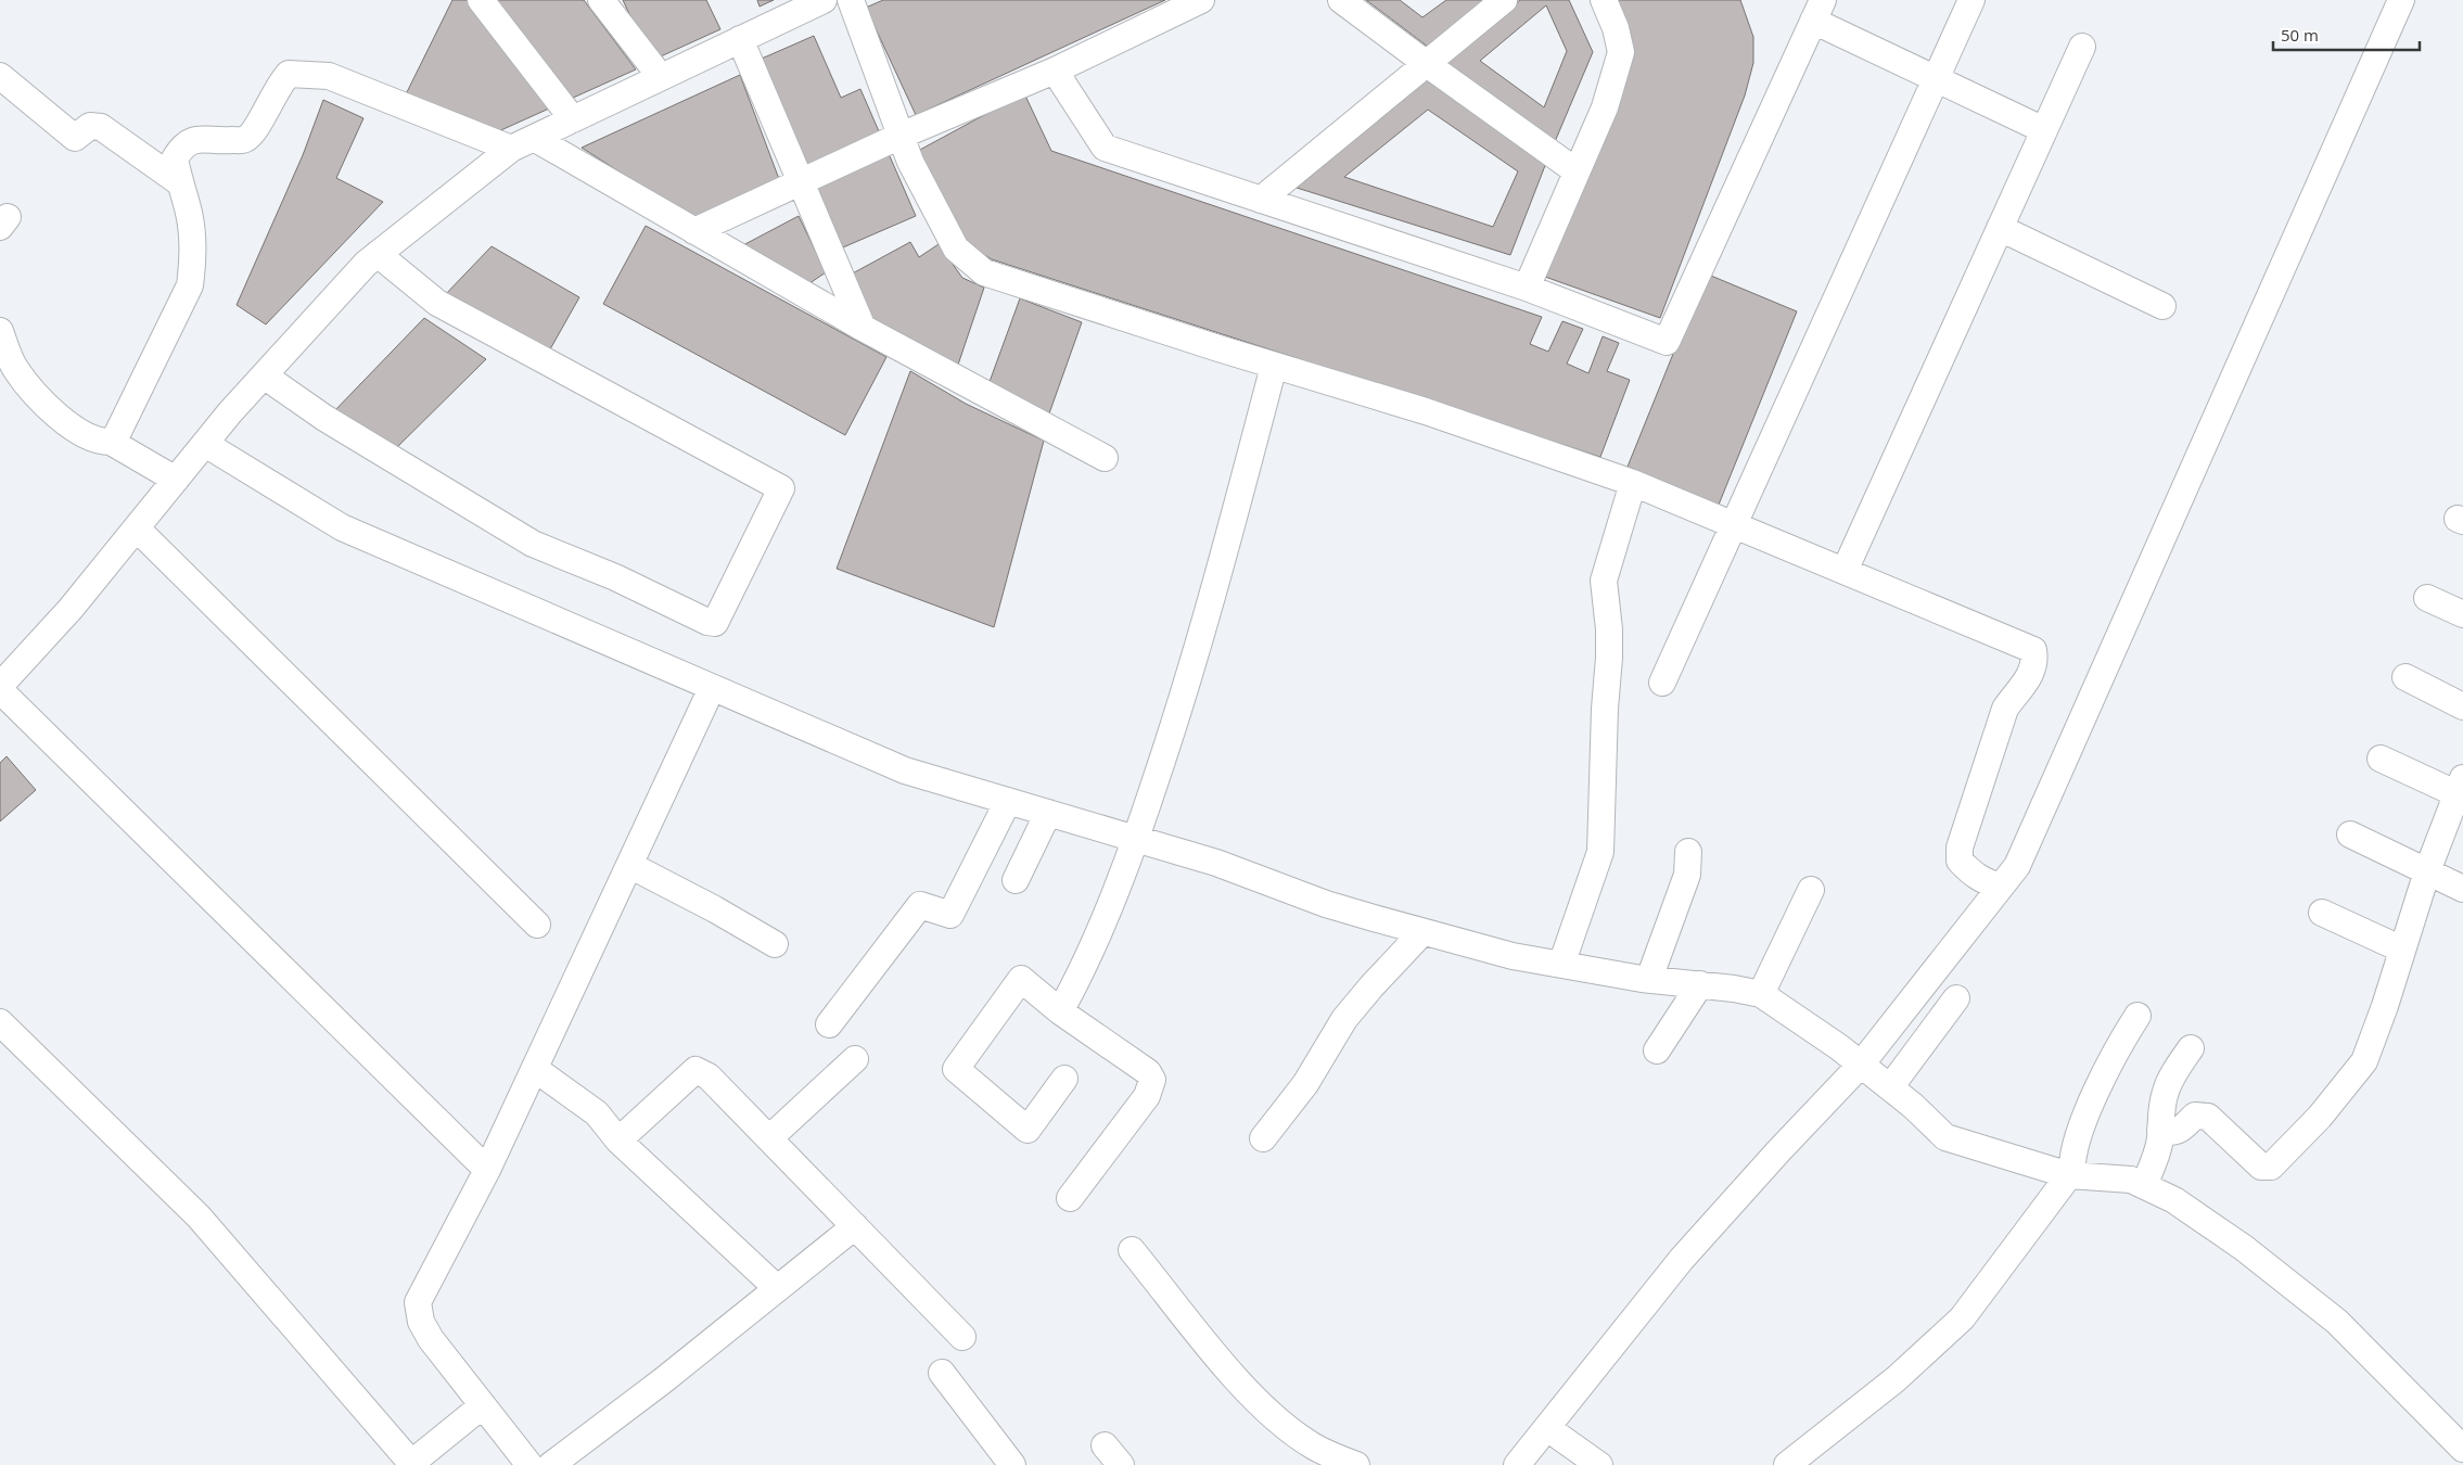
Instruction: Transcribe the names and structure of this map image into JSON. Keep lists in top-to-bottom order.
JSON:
{
  "scale_bar": "50 m"
}
